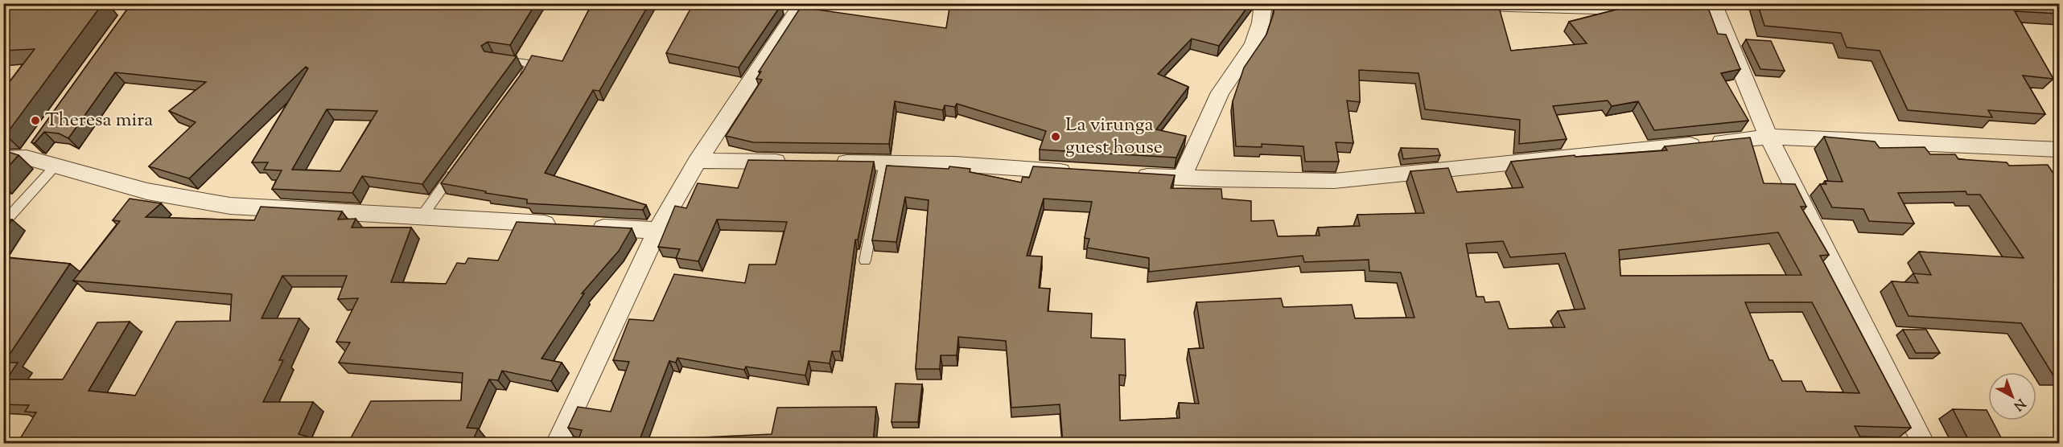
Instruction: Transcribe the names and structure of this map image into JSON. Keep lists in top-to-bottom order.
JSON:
{
  "places": ["Theresa mira", "La virunga guest house"],
  "north": "bottom right"
}
